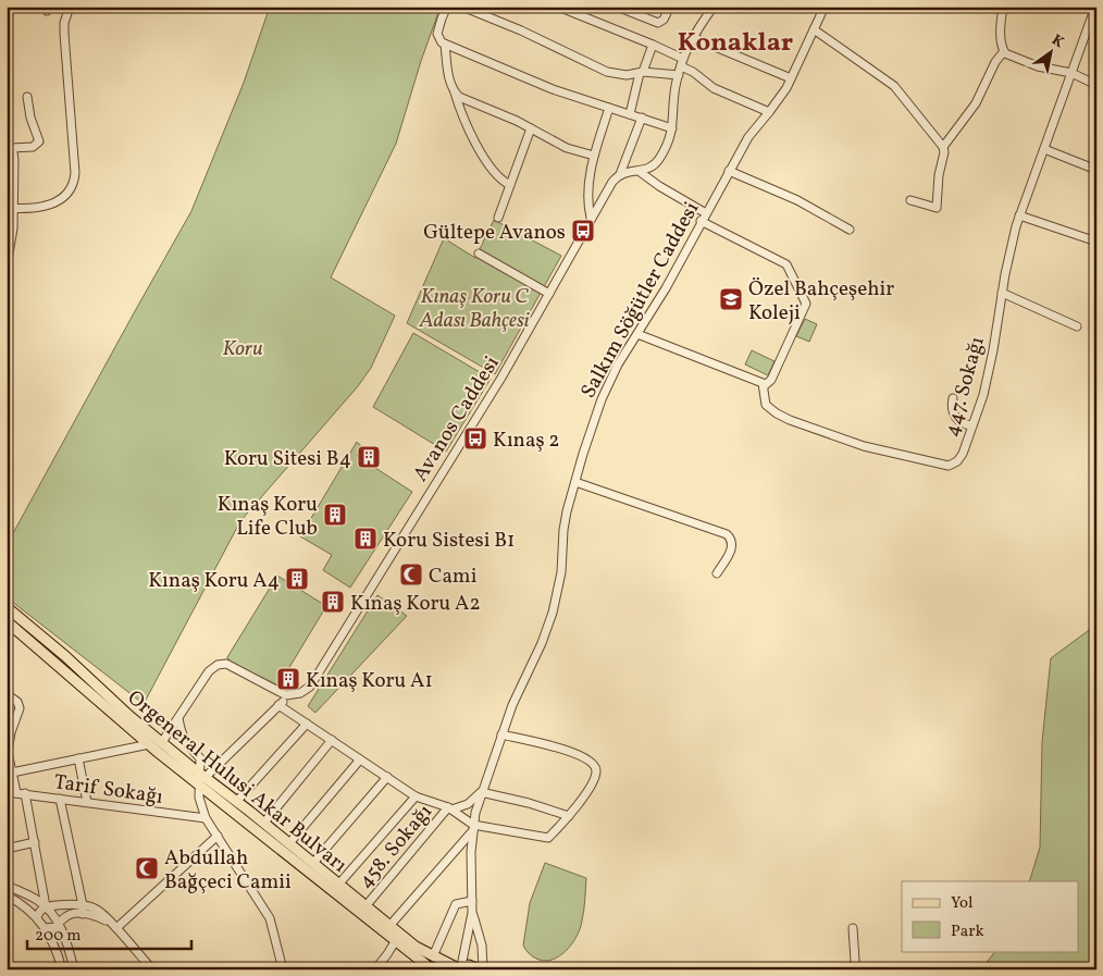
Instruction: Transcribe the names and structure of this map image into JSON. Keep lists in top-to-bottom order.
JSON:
{
  "streets": {
    "main road": ["Orgeneral Hulusi Akar Bulvarı"],
    "street": [
      "Salkım Söğütler Caddesi",
      "447. Sokağı",
      "Avanos Caddesi",
      "Tarif Sokağı",
      "458. Sokağı"
    ]
  },
  "crossings": [
    ["Salkım Söğütler Caddesi", "Orgeneral Hulusi Akar Bulvarı"],
    ["Avanos Caddesi", "Orgeneral Hulusi Akar Bulvarı"],
    ["Orgeneral Hulusi Akar Bulvarı", "458. Sokağı"]
  ],
  "districts": ["Konaklar"],
  "parks": ["Kınaş Koru C Adası Bahçesi", "Koru"],
  "places": {
    "bus stop": ["Gültepe Avanos", "Kınaş 2"],
    "school or university": ["Özel Bahçeşehir Koleji"],
    "building": [
      "Koru Sitesi B4",
      "Kınaş Koru Life Club",
      "Koru Sistesi B1",
      "Kınaş Koru A4",
      "Kınaş Koru A2",
      "Kınaş Koru A1"
    ],
    "mosque": ["Cami", "Abdullah Bağçeci Camii"]
  },
  "legend": ["Yol", "Park"],
  "scale_bar": "200 m",
  "north": "top right"
}
